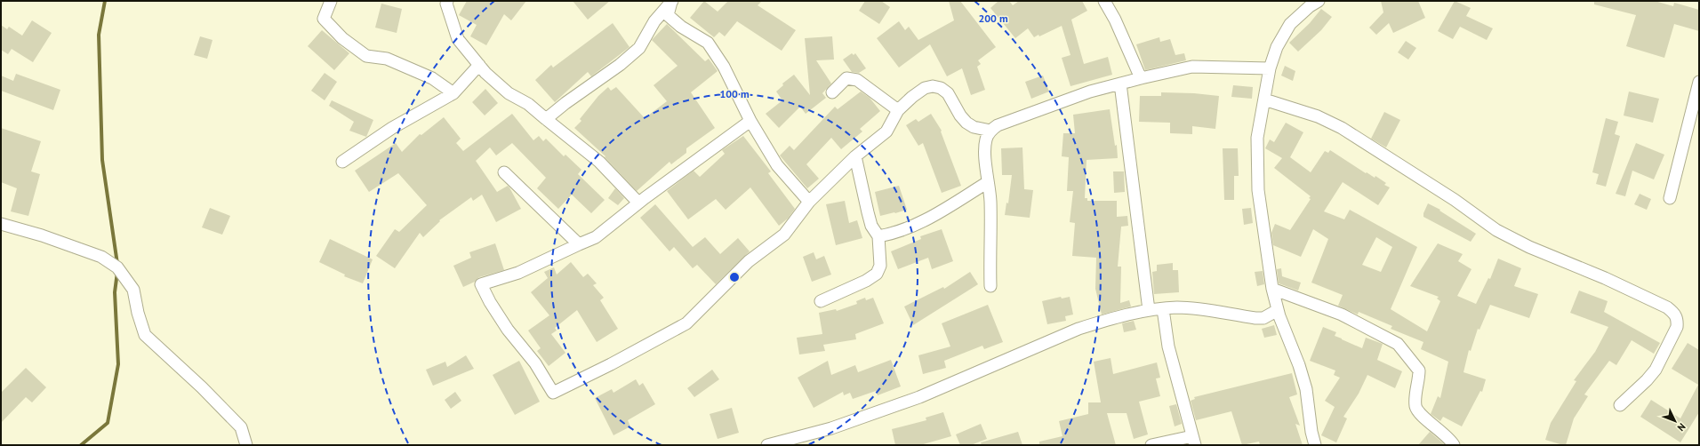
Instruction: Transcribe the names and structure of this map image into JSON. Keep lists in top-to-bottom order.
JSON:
{
  "north": "bottom right",
  "rings": ["200 m", "100 m"]
}
